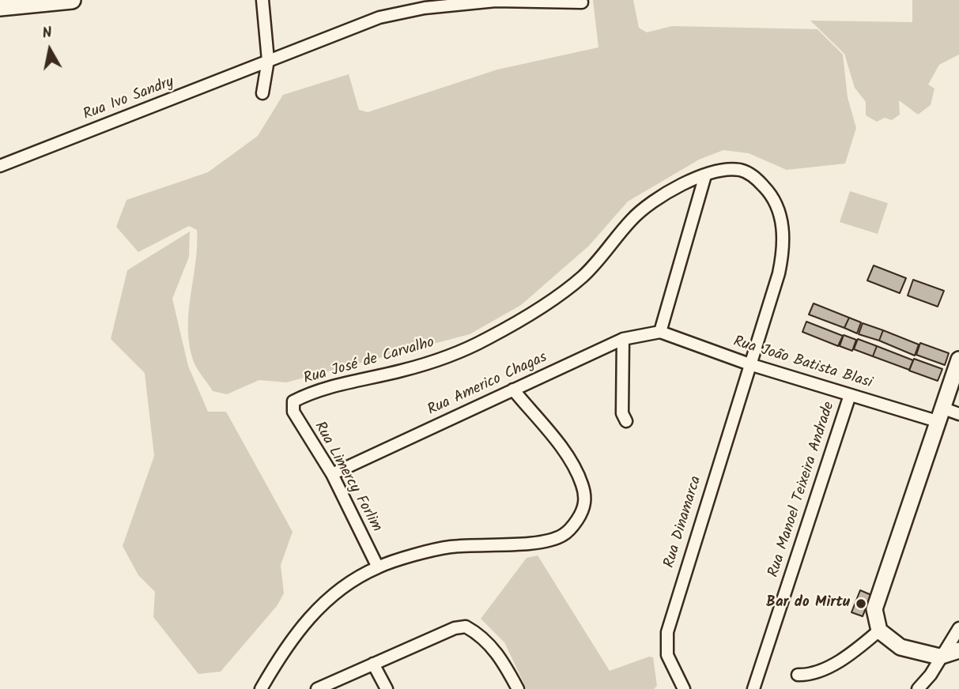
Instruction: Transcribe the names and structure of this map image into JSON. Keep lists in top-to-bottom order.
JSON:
{
  "streets": {
    "street": [
      "Rua Ivo Sandry",
      "Rua José de Carvalho",
      "Rua João Batista Blasi",
      "Rua Americo Chagas",
      "Rua Limercy Forlim",
      "Rua Manoel Teixeira Andrade",
      "Rua Dinamarca"
    ]
  },
  "crossings": [
    ["Rua José de Carvalho", "Rua João Batista Blasi"],
    ["Rua José de Carvalho", "Rua Limercy Forlim"],
    ["Rua José de Carvalho", "Rua Dinamarca"],
    ["Rua João Batista Blasi", "Rua Americo Chagas"],
    ["Rua João Batista Blasi", "Rua Manoel Teixeira Andrade"],
    ["Rua João Batista Blasi", "Rua Dinamarca"],
    ["Rua Americo Chagas", "Rua Limercy Forlim"]
  ],
  "places": ["Bar do Mirtu"],
  "north": "top"
}
